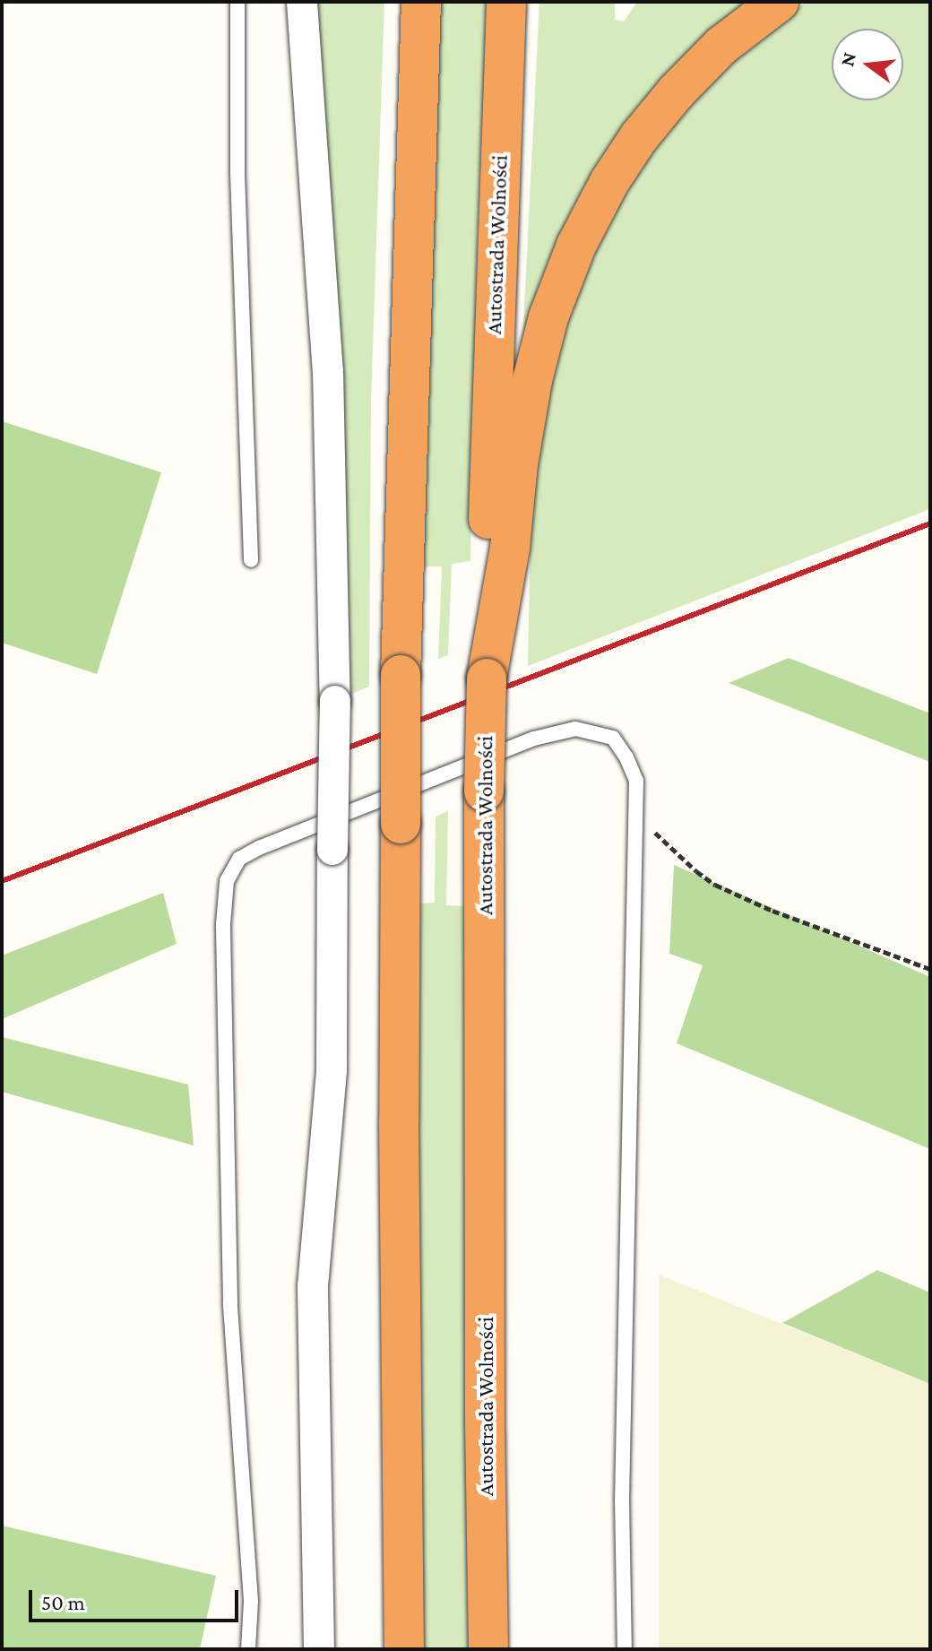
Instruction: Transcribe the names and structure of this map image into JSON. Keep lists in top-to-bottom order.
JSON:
{
  "streets": {
    "highway": ["Autostrada Wolności"]
  },
  "scale_bar": "50 m",
  "north": "left"
}
